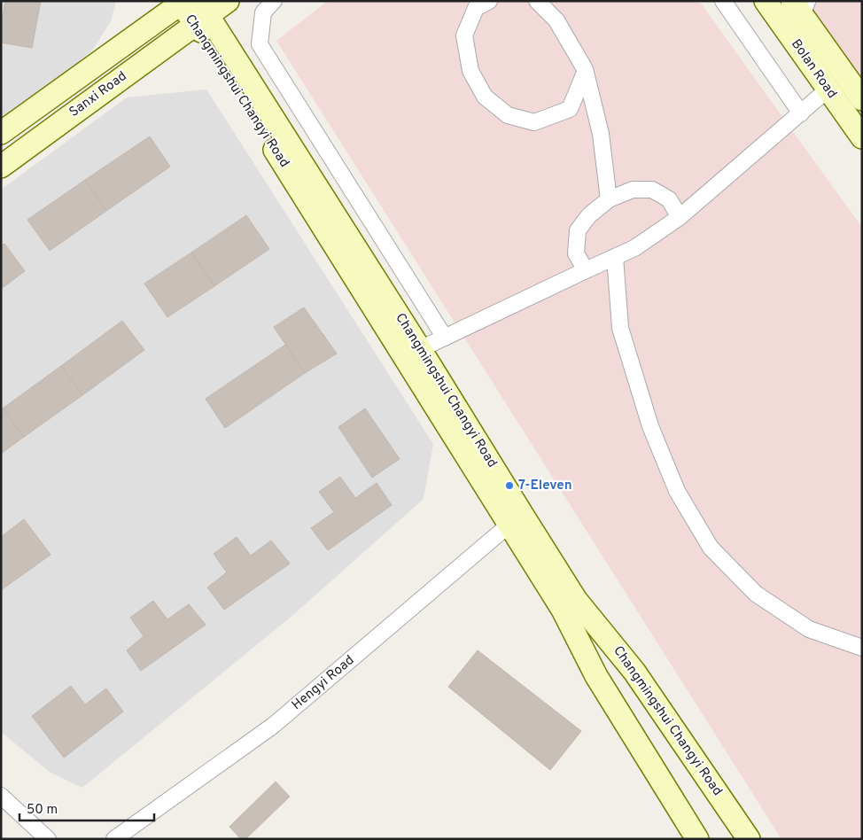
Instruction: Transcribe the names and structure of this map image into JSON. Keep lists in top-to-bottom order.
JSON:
{
  "streets": {
    "street": [
      "Bolan Road",
      "Changmingshui Changyi Road",
      "Sanxi Road",
      "Hengyi Road"
    ]
  },
  "crossings": [
    ["Changmingshui Changyi Road", "Sanxi Road"],
    ["Changmingshui Changyi Road", "Hengyi Road"]
  ],
  "places": ["7-Eleven"],
  "scale_bar": "50 m"
}
